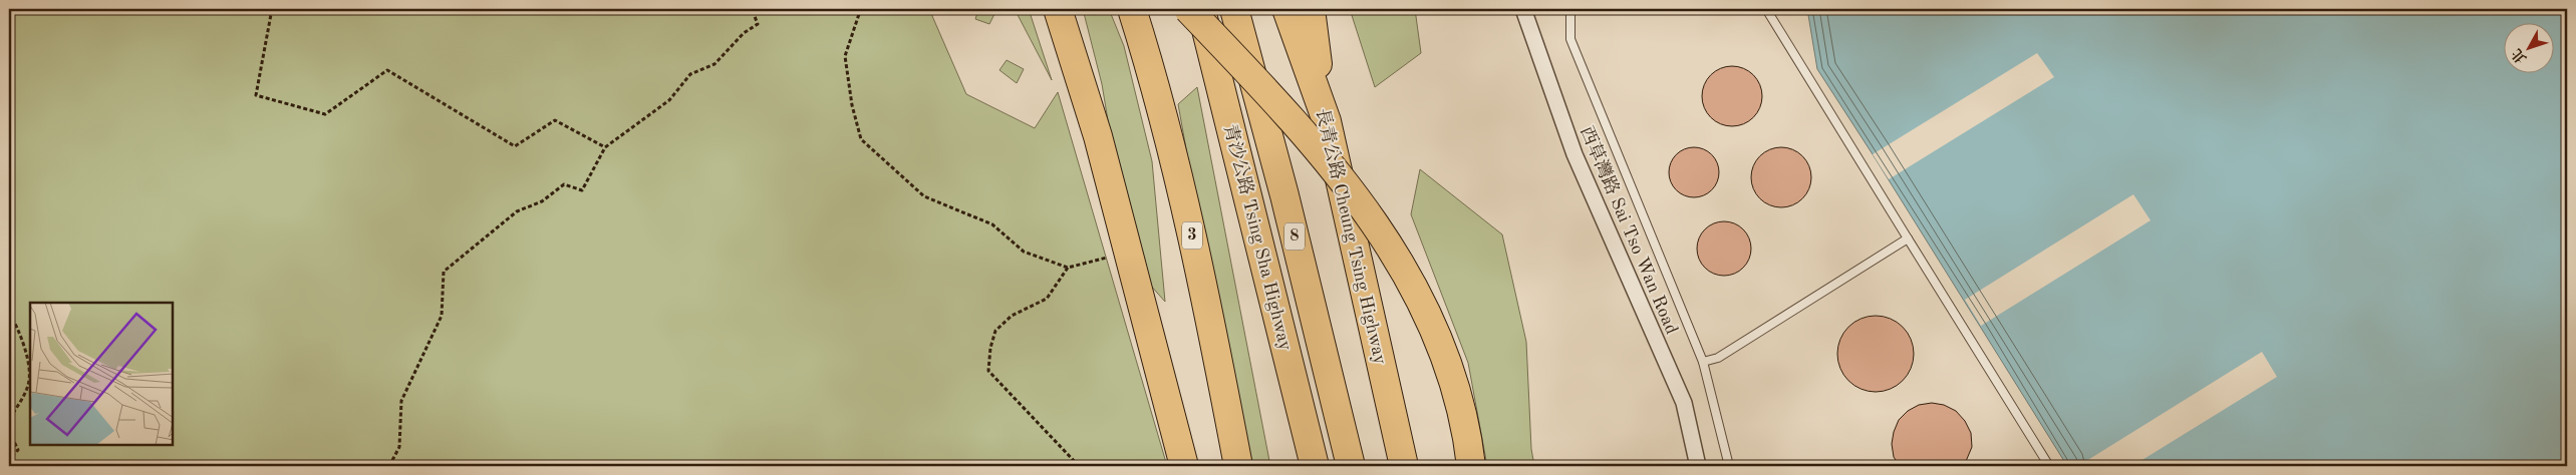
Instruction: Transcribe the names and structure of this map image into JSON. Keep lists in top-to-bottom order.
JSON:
{
  "streets": {
    "highway": [
      "3",
      "8",
      "長青公路 Cheung Tsing Highway",
      "青沙公路 Tsing Sha Highway"
    ],
    "street": ["西草灣路 Sai Tso Wan Road"]
  },
  "north": "bottom left"
}
